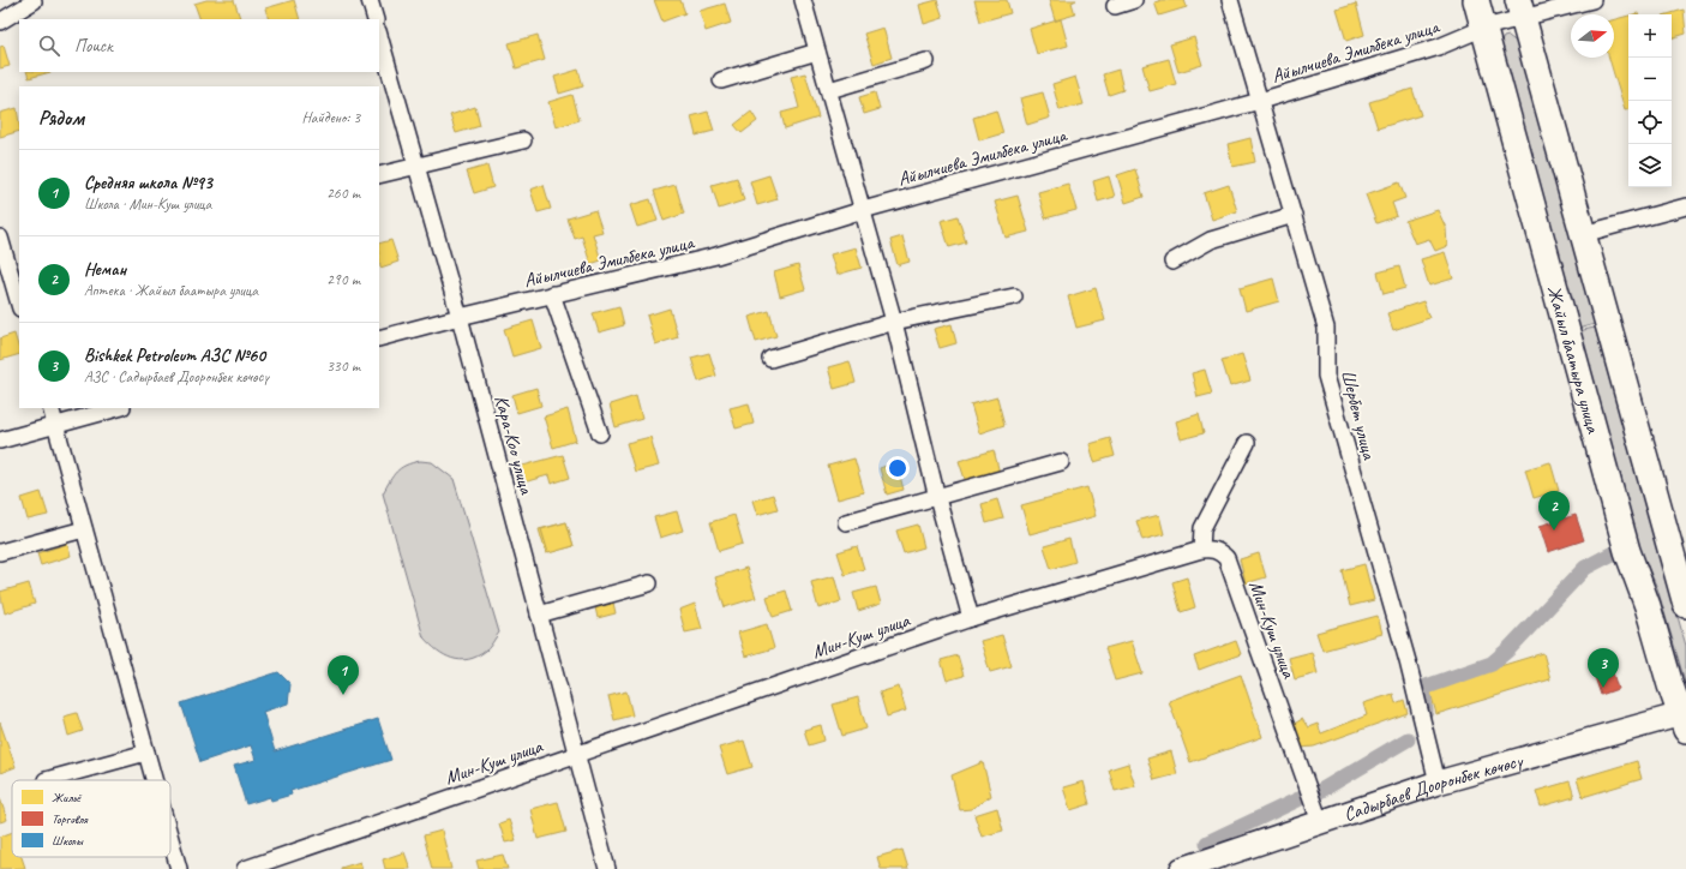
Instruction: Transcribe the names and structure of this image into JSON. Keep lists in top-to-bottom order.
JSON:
{
  "streets": {
    "main road": ["Жайыл баатыра улица", "Садырбаев Дооронбек көчөсү"],
    "street": [
      "Айылчиева Эмилбека улица",
      "Шербет улица",
      "Кара-Коо улица",
      "Мин-Куш улица"
    ]
  },
  "crossings": [
    ["Айылчиева Эмилбека улица", "Жайыл баатыра улица"],
    ["Айылчиева Эмилбека улица", "Шербет улица"],
    ["Айылчиева Эмилбека улица", "Кара-Коо улица"],
    ["Жайыл баатыра улица", "Садырбаев Дооронбек көчөсү"],
    ["Шербет улица", "Садырбаев Дооронбек көчөсү"],
    ["Кара-Коо улица", "Мин-Куш улица"],
    ["Мин-Куш улица", "Садырбаев Дооронбек көчөсү"]
  ],
  "legend": ["Жильё", "Торговля", "Школы"],
  "north": "right",
  "page": {
    "map_buttons": ["+", "−"],
    "search": "Поиск",
    "heading": ["Рядом", "Найдено: 3"],
    "list": [
      {
        "mark": "1",
        "name": "Средняя школа №93",
        "note": "Школа · Мин-Куш улица",
        "value": "260 m"
      },
      {
        "mark": "2",
        "name": "Неман",
        "note": "Аптека · Жайыл баатыра улица",
        "value": "290 m"
      },
      {
        "mark": "3",
        "name": "Bishkek Petroleum АЗС №60",
        "note": "АЗС · Садырбаев Дооронбек көчөсү",
        "value": "330 m"
      }
    ],
    "pins": ["2", "3", "1"]
  }
}
